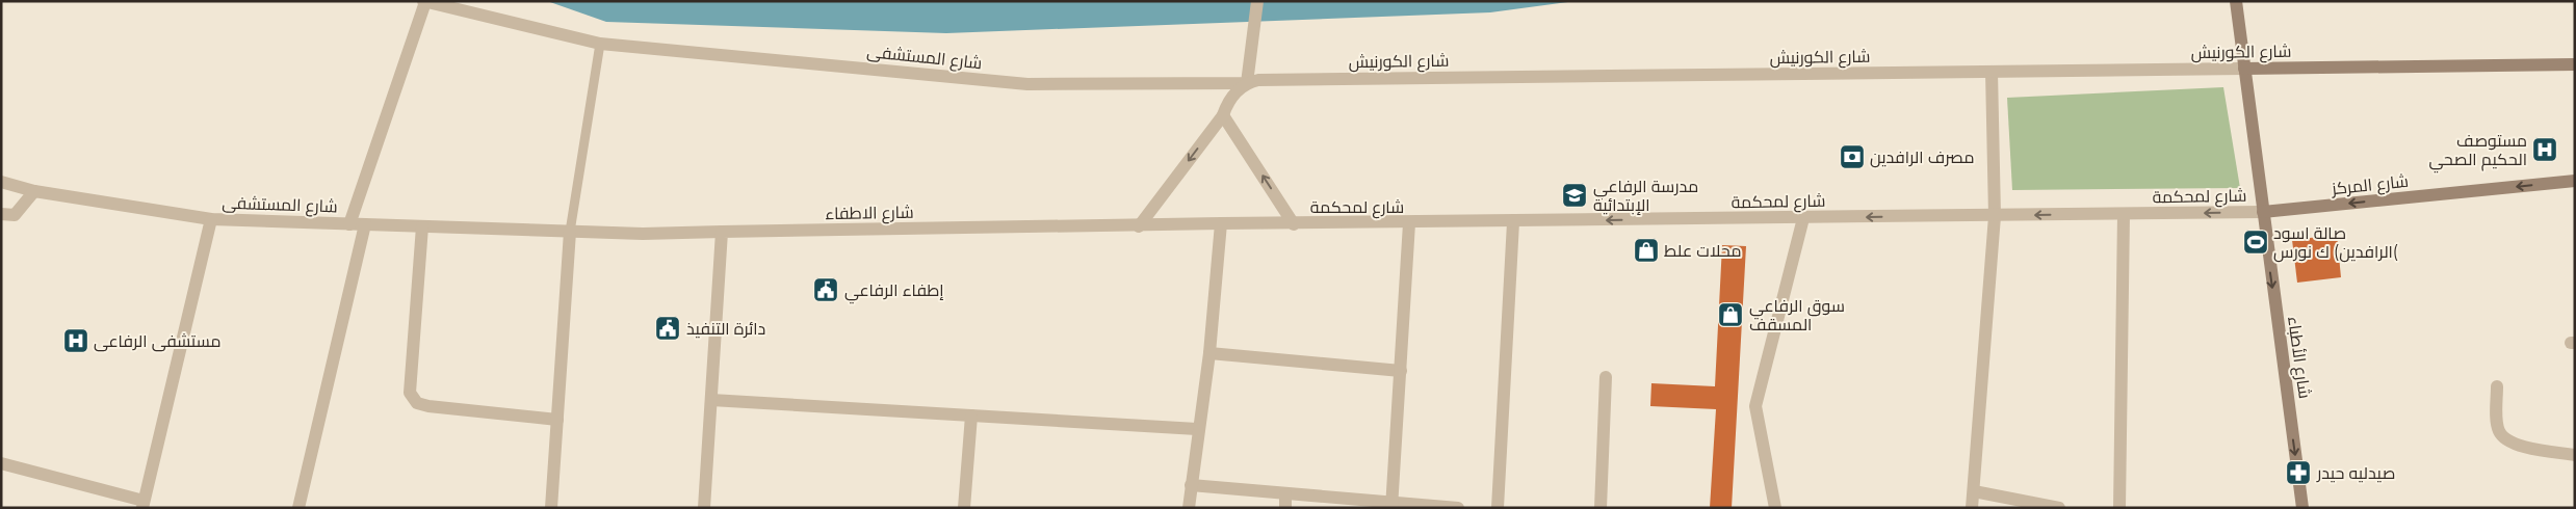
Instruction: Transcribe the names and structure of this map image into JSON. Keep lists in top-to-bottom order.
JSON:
{
  "streets": {
    "main road": ["شارع الكورنيش", "شارع المركز", "شارع الأطباء"],
    "street": ["شارع المستشفى", "شارع لمحكمة", "شارع الاطفاء"]
  },
  "crossings": [
    ["شارع الكورنيش", "شارع المستشفى"],
    ["شارع الكورنيش", "شارع الأطباء"],
    ["شارع المستشفى", "شارع الاطفاء"],
    ["شارع المركز", "شارع لمحكمة"],
    ["شارع المركز", "شارع الأطباء"],
    ["شارع لمحكمة", "شارع الاطفاء"],
    ["شارع لمحكمة", "شارع الأطباء"]
  ],
  "one_way": ["شارع المركز", "شارع لمحكمة", "شارع الأطباء"],
  "places": {
    "hospital": ["مستوصف الحكيم الصحي", "مستشفی الرفاعی"],
    "bank": ["مصرف الرافدين"],
    "school or university": ["مدرسة الرفاعي الإبتدائية"],
    "sports": ["صالة اسود الرافدين) ك نورس("],
    "shop": ["محلات علط", "سوق الرفاعي المسقف"],
    "public building": ["إطفاء الرفاعي", "دائرة التنفيذ"],
    "pharmacy": ["صيدليه حيدر"]
  }
}
